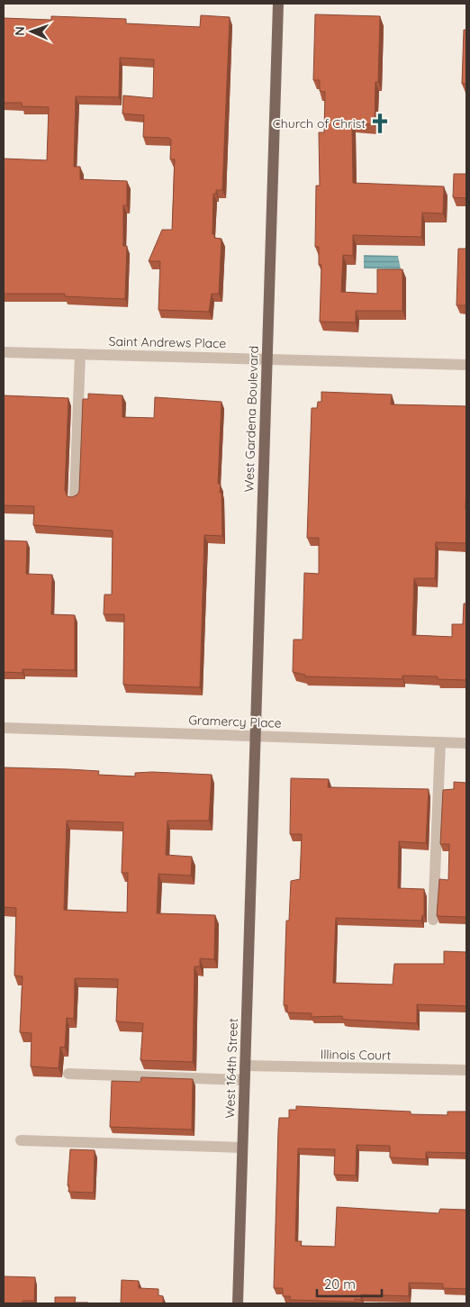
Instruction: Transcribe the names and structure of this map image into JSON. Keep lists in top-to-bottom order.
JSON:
{
  "streets": {
    "main road": ["West Gardena Boulevard", "West 164th Street"],
    "street": ["Saint Andrews Place", "Gramercy Place", "Illinois Court"]
  },
  "crossings": [
    ["Saint Andrews Place", "West Gardena Boulevard"],
    ["West Gardena Boulevard", "Gramercy Place"],
    ["West Gardena Boulevard", "West 164th Street"],
    ["Illinois Court", "West 164th Street"]
  ],
  "places": {
    "church": ["Church of Christ"]
  },
  "scale_bar": "20 m",
  "north": "left"
}
